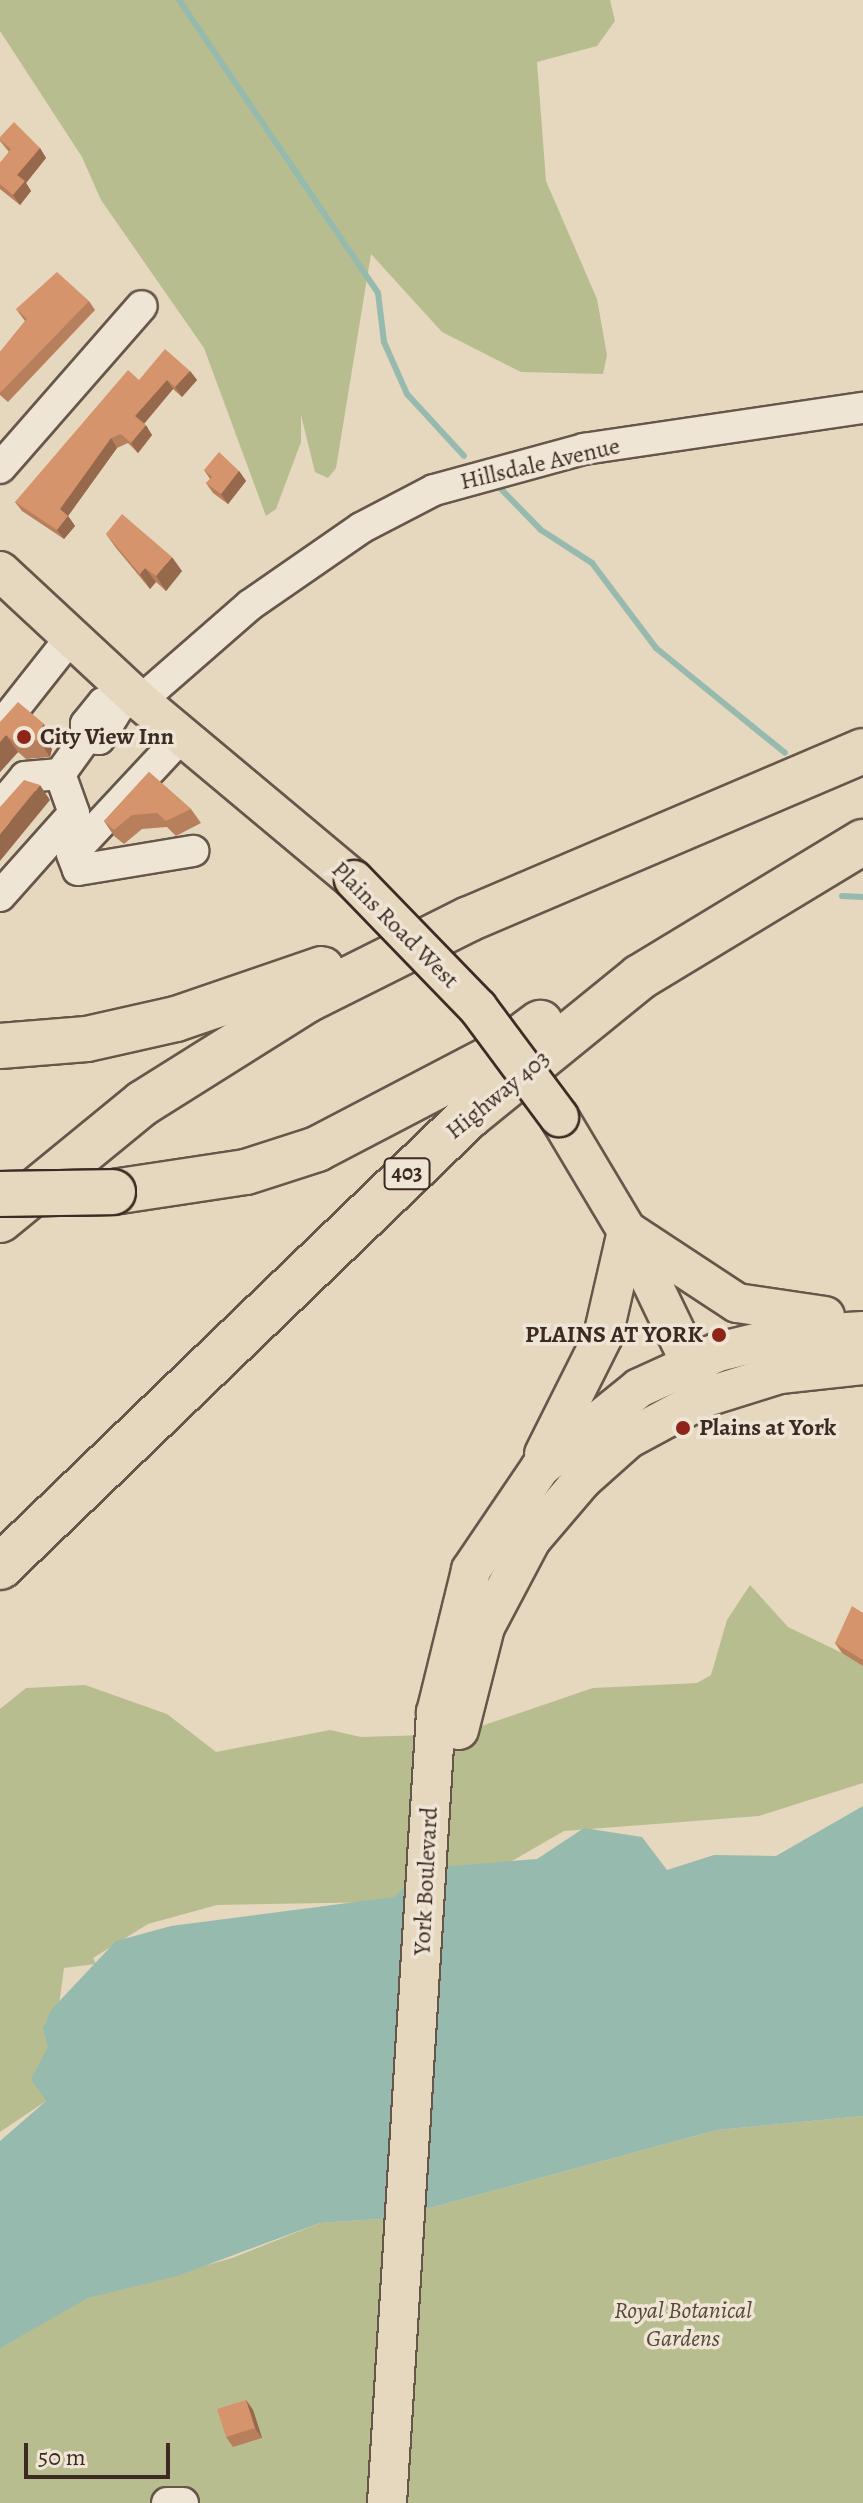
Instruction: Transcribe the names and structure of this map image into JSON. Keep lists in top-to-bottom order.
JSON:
{
  "streets": {
    "highway": ["Highway 403", "403"],
    "main road": ["Plains Road West", "York Boulevard"],
    "street": ["Hillsdale Avenue"]
  },
  "crossings": [
    ["Hillsdale Avenue", "Plains Road West"],
    ["Plains Road West", "York Boulevard"]
  ],
  "parks": ["Royal Botanical Gardens"],
  "places": ["City View Inn", "PLAINS AT YORK", "Plains at York"],
  "scale_bar": "50 m"
}
